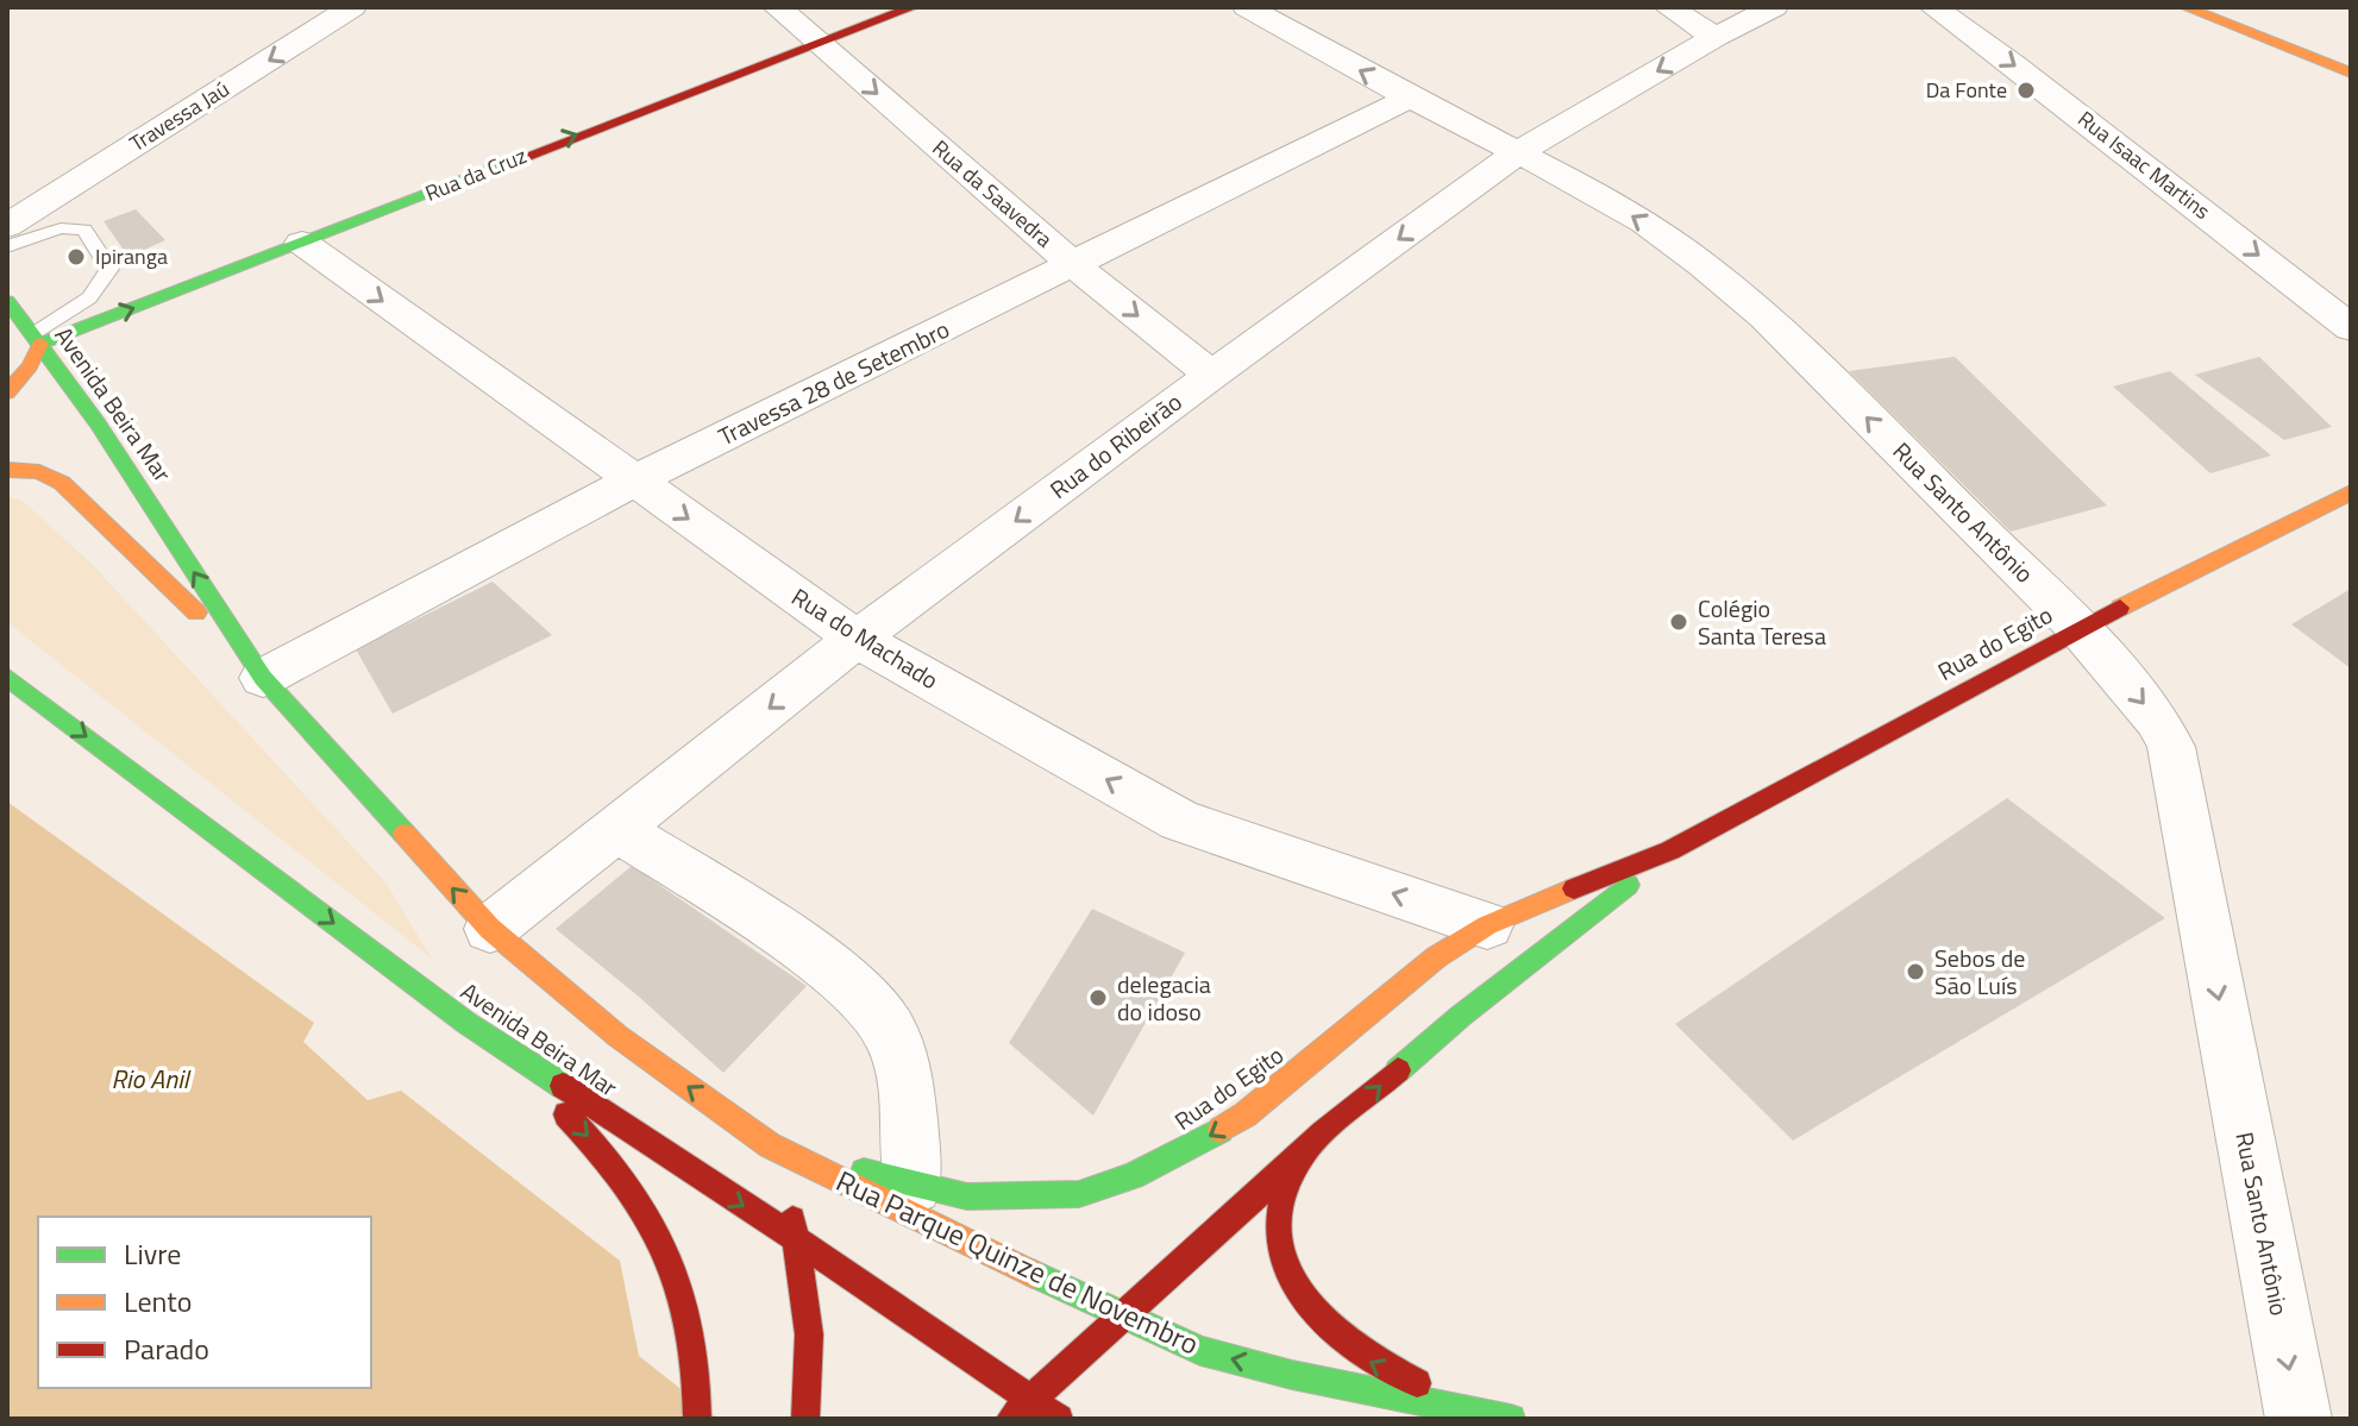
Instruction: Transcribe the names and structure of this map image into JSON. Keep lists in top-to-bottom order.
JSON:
{
  "streets": {
    "main road": [
      "Rua da Cruz",
      "Avenida Beira Mar",
      "Rua do Egito",
      "Rua Parque Quinze de Novembro"
    ],
    "street": [
      "Travessa Jaú",
      "Rua Isaac Martins",
      "Rua da Saavedra",
      "Travessa 28 de Setembro",
      "Rua do Ribeirão",
      "Rua Santo Antônio",
      "Rua do Machado"
    ]
  },
  "crossings": [
    ["Rua da Cruz", "Rua da Saavedra"],
    ["Rua da Cruz", "Avenida Beira Mar"],
    ["Rua da Cruz", "Rua do Machado"],
    ["Rua da Saavedra", "Travessa 28 de Setembro"],
    ["Rua da Saavedra", "Rua do Ribeirão"],
    ["Travessa 28 de Setembro", "Avenida Beira Mar"],
    ["Travessa 28 de Setembro", "Rua Santo Antônio"],
    ["Travessa 28 de Setembro", "Rua do Machado"],
    ["Avenida Beira Mar", "Rua do Ribeirão"],
    ["Avenida Beira Mar", "Rua do Egito"],
    ["Avenida Beira Mar", "Rua Parque Quinze de Novembro"],
    ["Rua do Ribeirão", "Rua Santo Antônio"],
    ["Rua do Ribeirão", "Rua do Machado"],
    ["Rua do Ribeirão", "Rua Parque Quinze de Novembro"],
    ["Rua Santo Antônio", "Rua do Egito"],
    ["Rua do Machado", "Rua do Egito"],
    ["Rua do Egito", "Rua Parque Quinze de Novembro"]
  ],
  "one_way": [
    "Travessa Jaú",
    "Rua Isaac Martins",
    "Rua da Cruz",
    "Rua da Saavedra",
    "Rua do Ribeirão"
  ],
  "water": ["Rio Anil"],
  "places": [
    "Da Fonte",
    "Ipiranga",
    "Colégio Santa Teresa",
    "Sebos de São Luís",
    "delegacia do idoso"
  ],
  "legend": ["Livre", "Lento", "Parado"]
}
